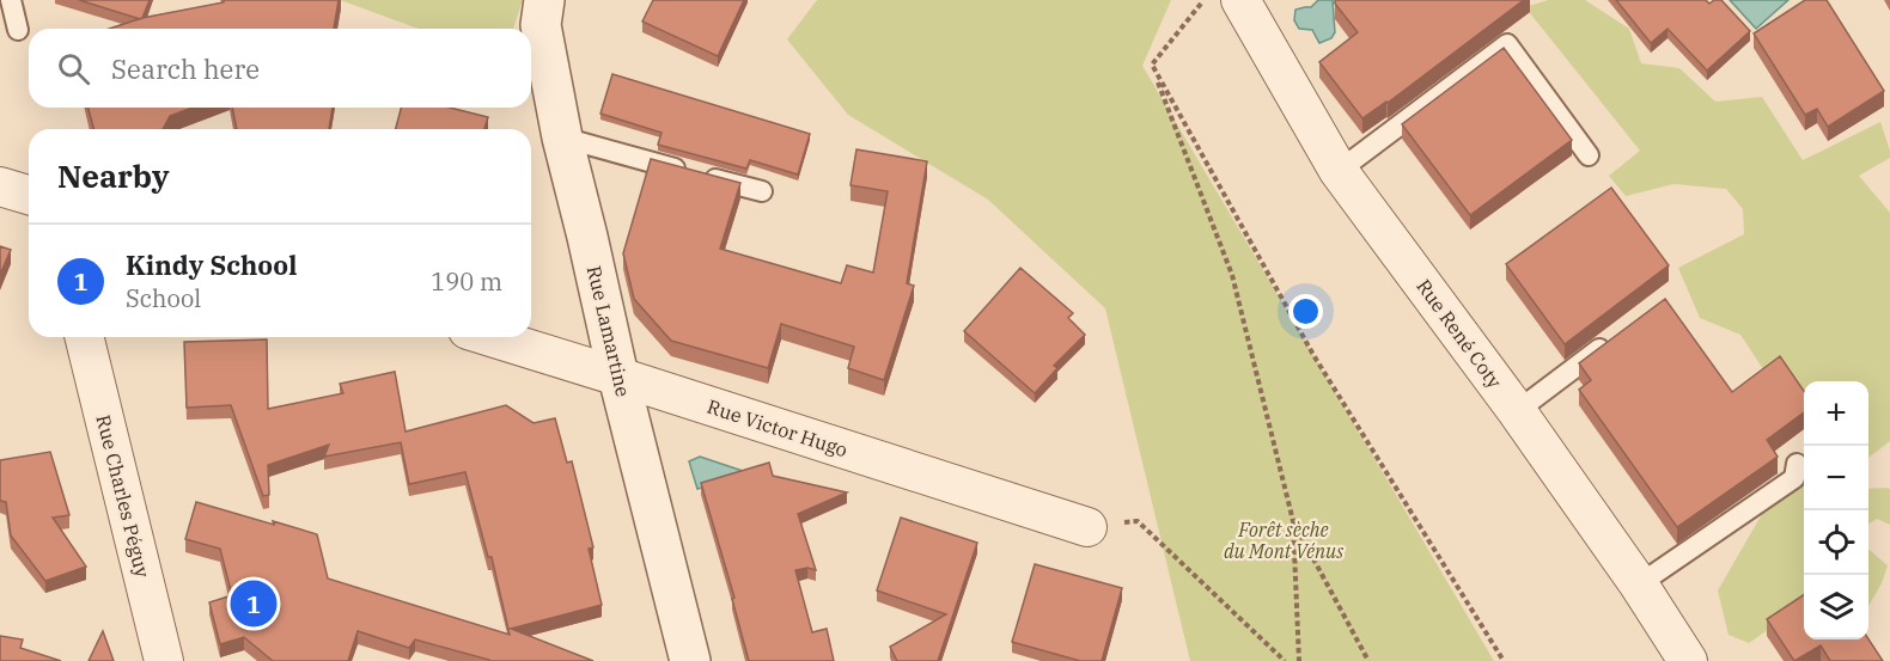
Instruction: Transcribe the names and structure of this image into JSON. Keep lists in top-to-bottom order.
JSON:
{
  "streets": {
    "street": [
      "Rue Lamartine",
      "Rue René Coty",
      "Rue Victor Hugo",
      "Rue Charles Péguy"
    ]
  },
  "crossings": [
    ["Rue Lamartine", "Rue Victor Hugo"]
  ],
  "parks": ["Forêt sèche du Mont Vénus"],
  "page": {
    "search": "Search here",
    "heading": "Nearby",
    "list": [
      {
        "mark": "1",
        "name": "Kindy School",
        "note": "School",
        "value": "190 m"
      }
    ],
    "map_buttons": ["+", "−"],
    "pins": "1"
  }
}
